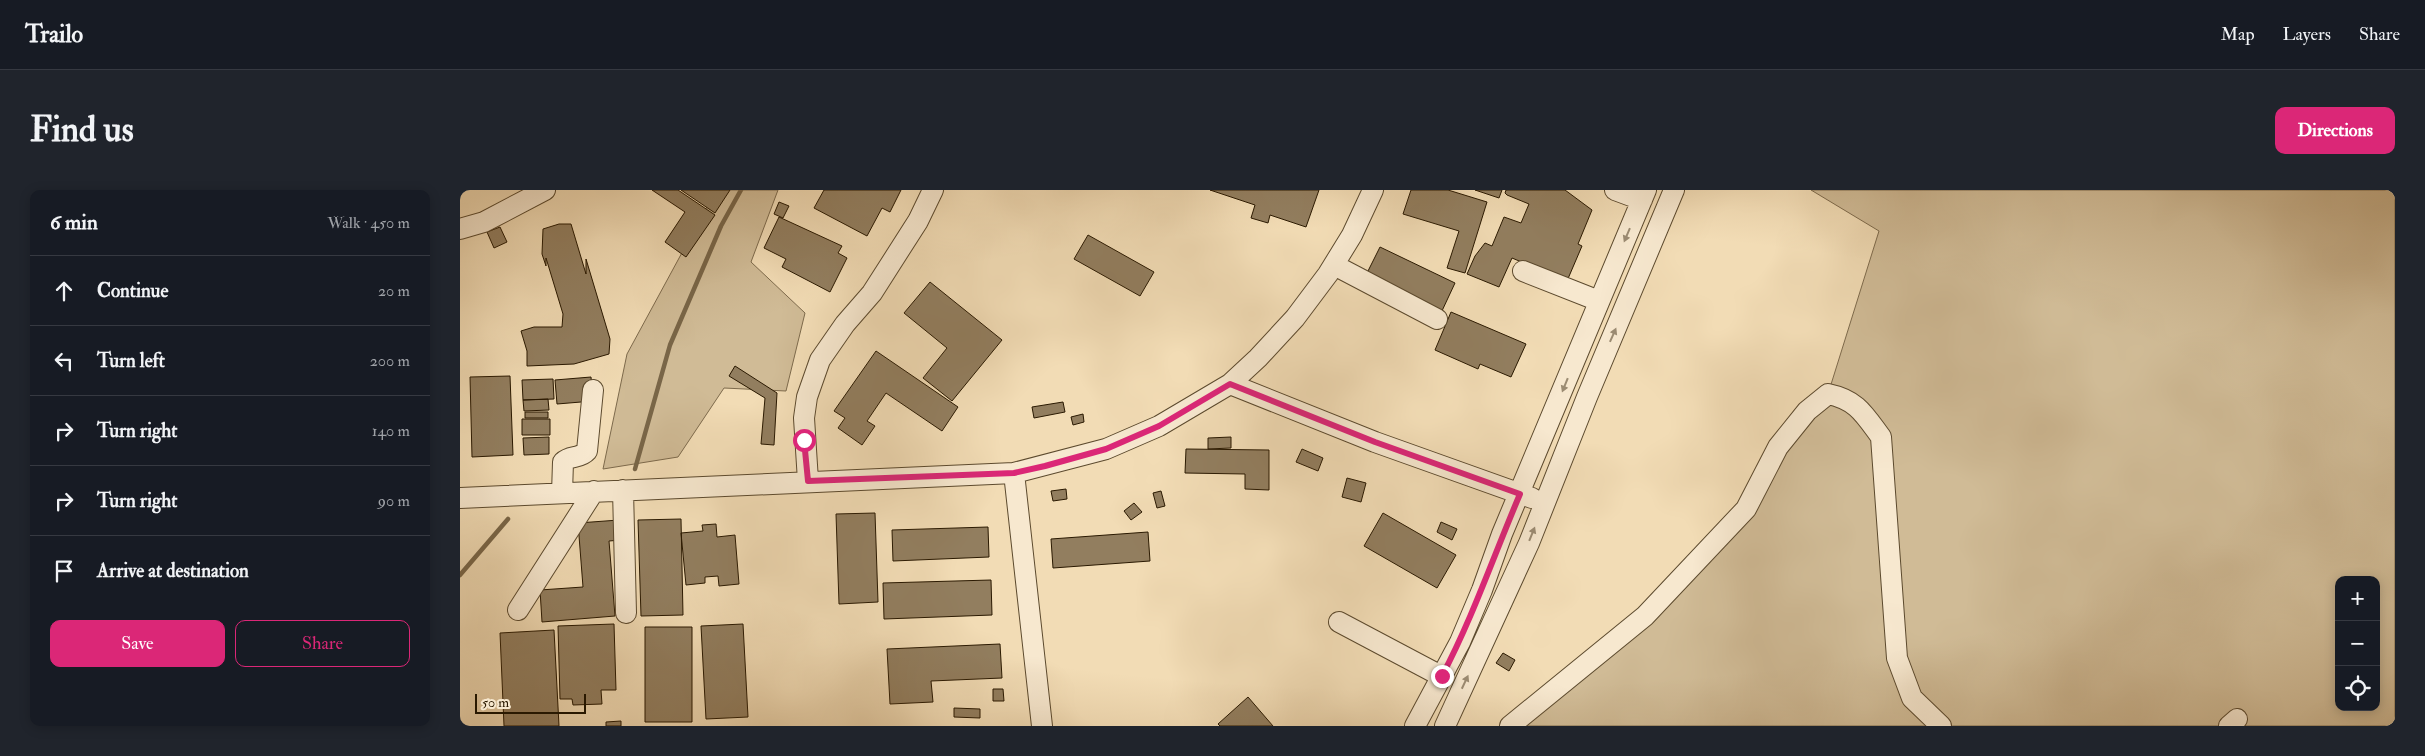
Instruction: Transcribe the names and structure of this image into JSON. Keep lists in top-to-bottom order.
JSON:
{
  "scale_bar": "50 m",
  "page": {
    "header": "Trailo",
    "nav": ["Map", "Layers", "Share"],
    "buttons": [
      "Directions",
      ["Save", "Share"]
    ],
    "title": "Find us",
    "heading": ["6 min", "Walk · 450 m"],
    "list": [
      ["Continue", "20 m"],
      ["Turn left", "200 m"],
      ["Turn right", "140 m"],
      ["Turn right", "90 m"],
      "Arrive at destination"
    ],
    "map_buttons": ["+", "−"],
    "scale": "50 m"
  }
}
